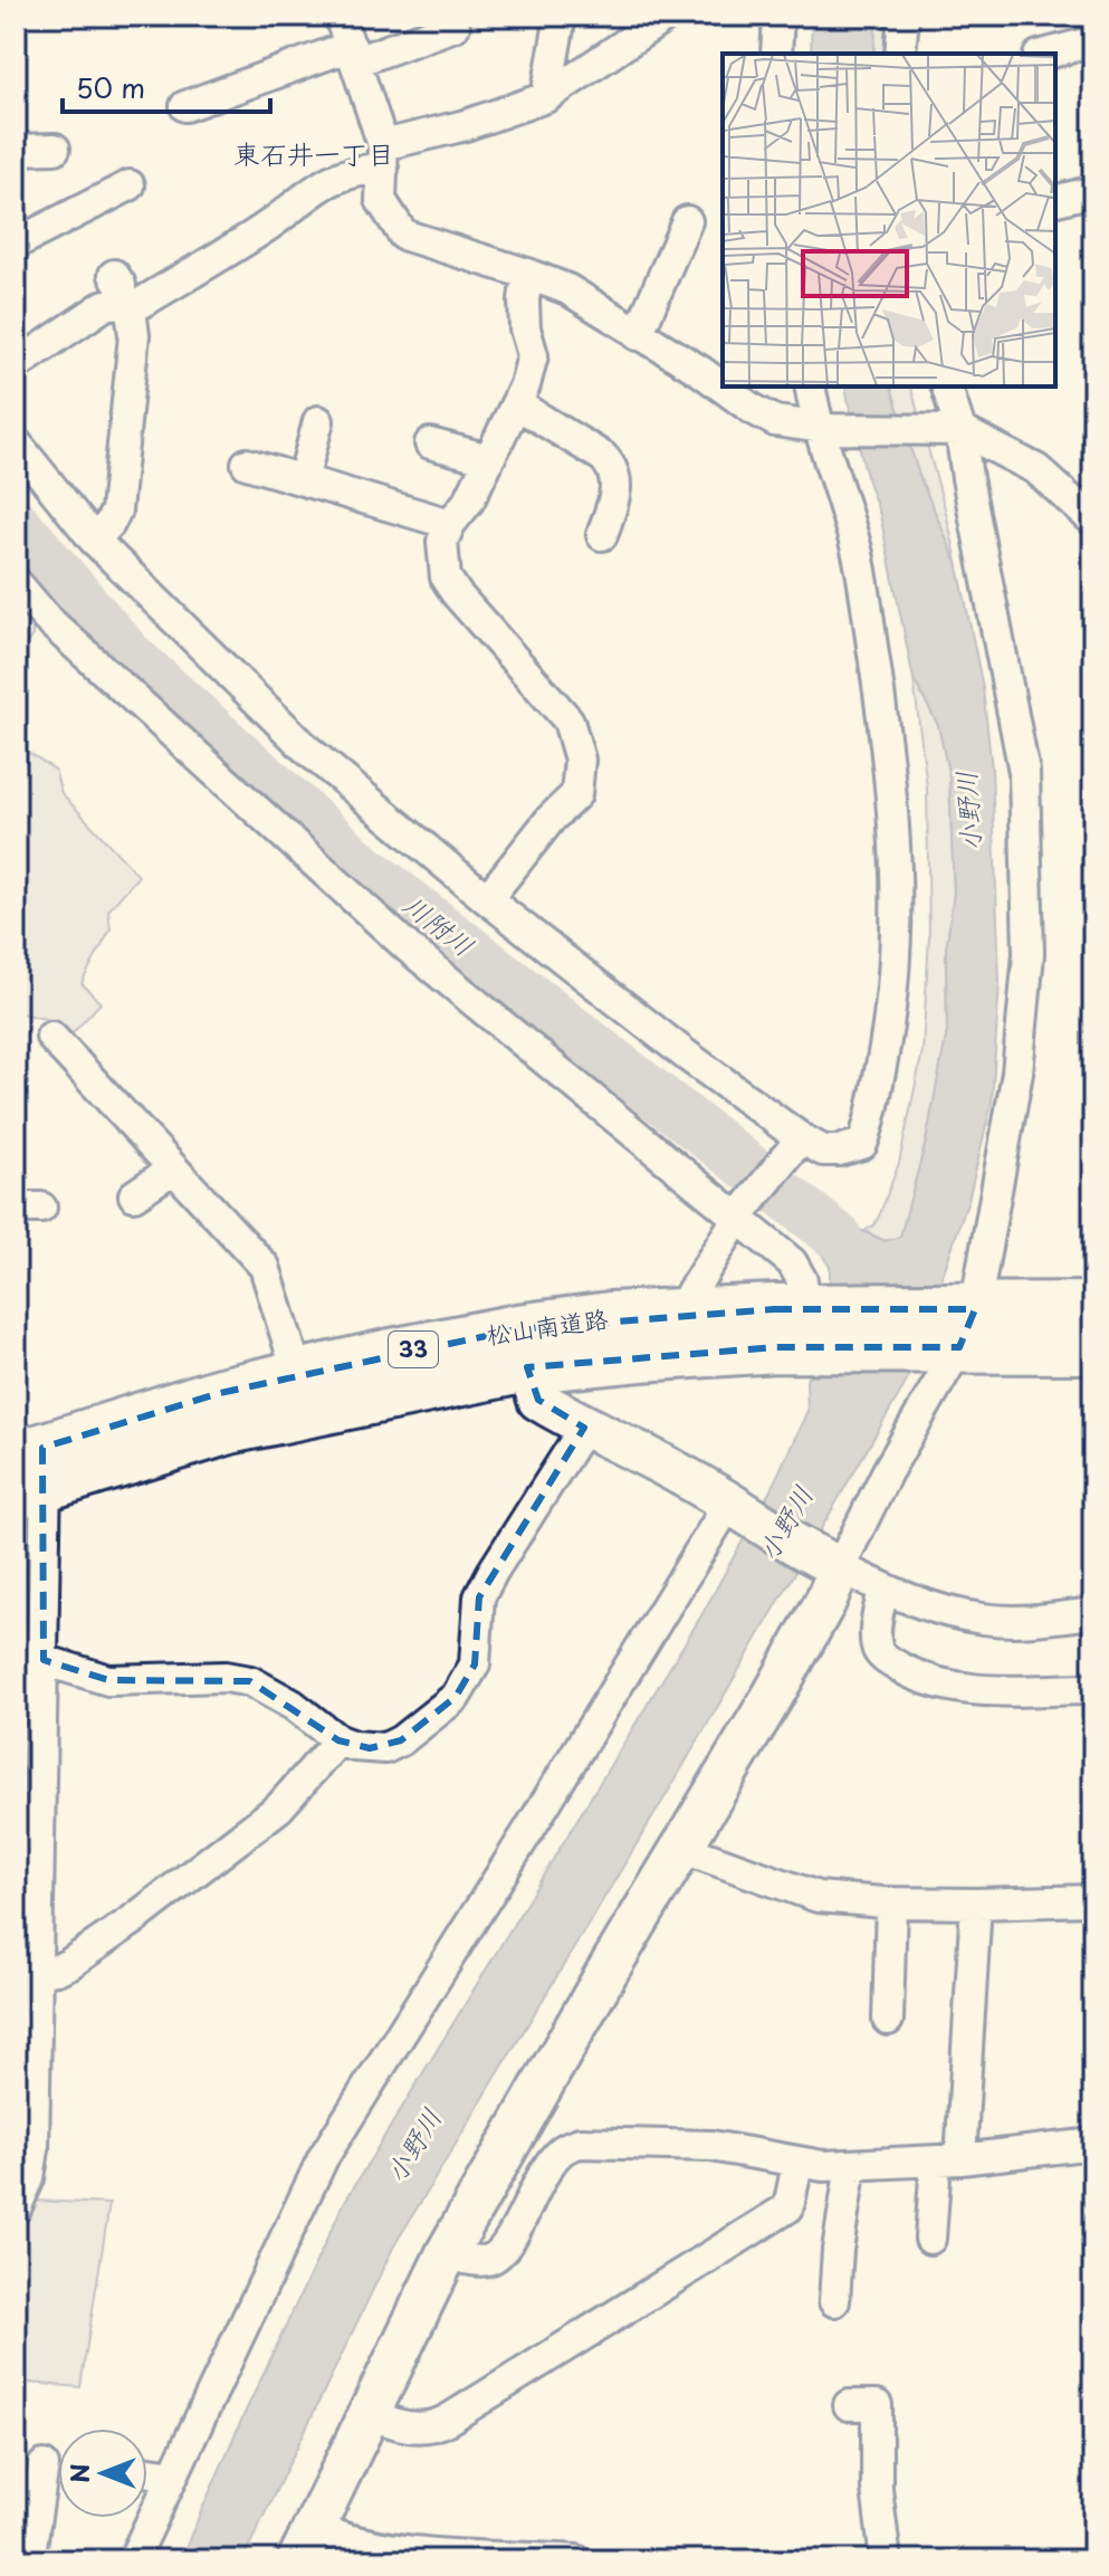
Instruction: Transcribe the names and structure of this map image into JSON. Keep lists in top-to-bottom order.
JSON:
{
  "streets": {
    "highway": ["松山南道路", "33"]
  },
  "districts": ["東石井一丁目"],
  "water": ["小野川", "川附川"],
  "scale_bar": "50 m",
  "north": "left"
}
